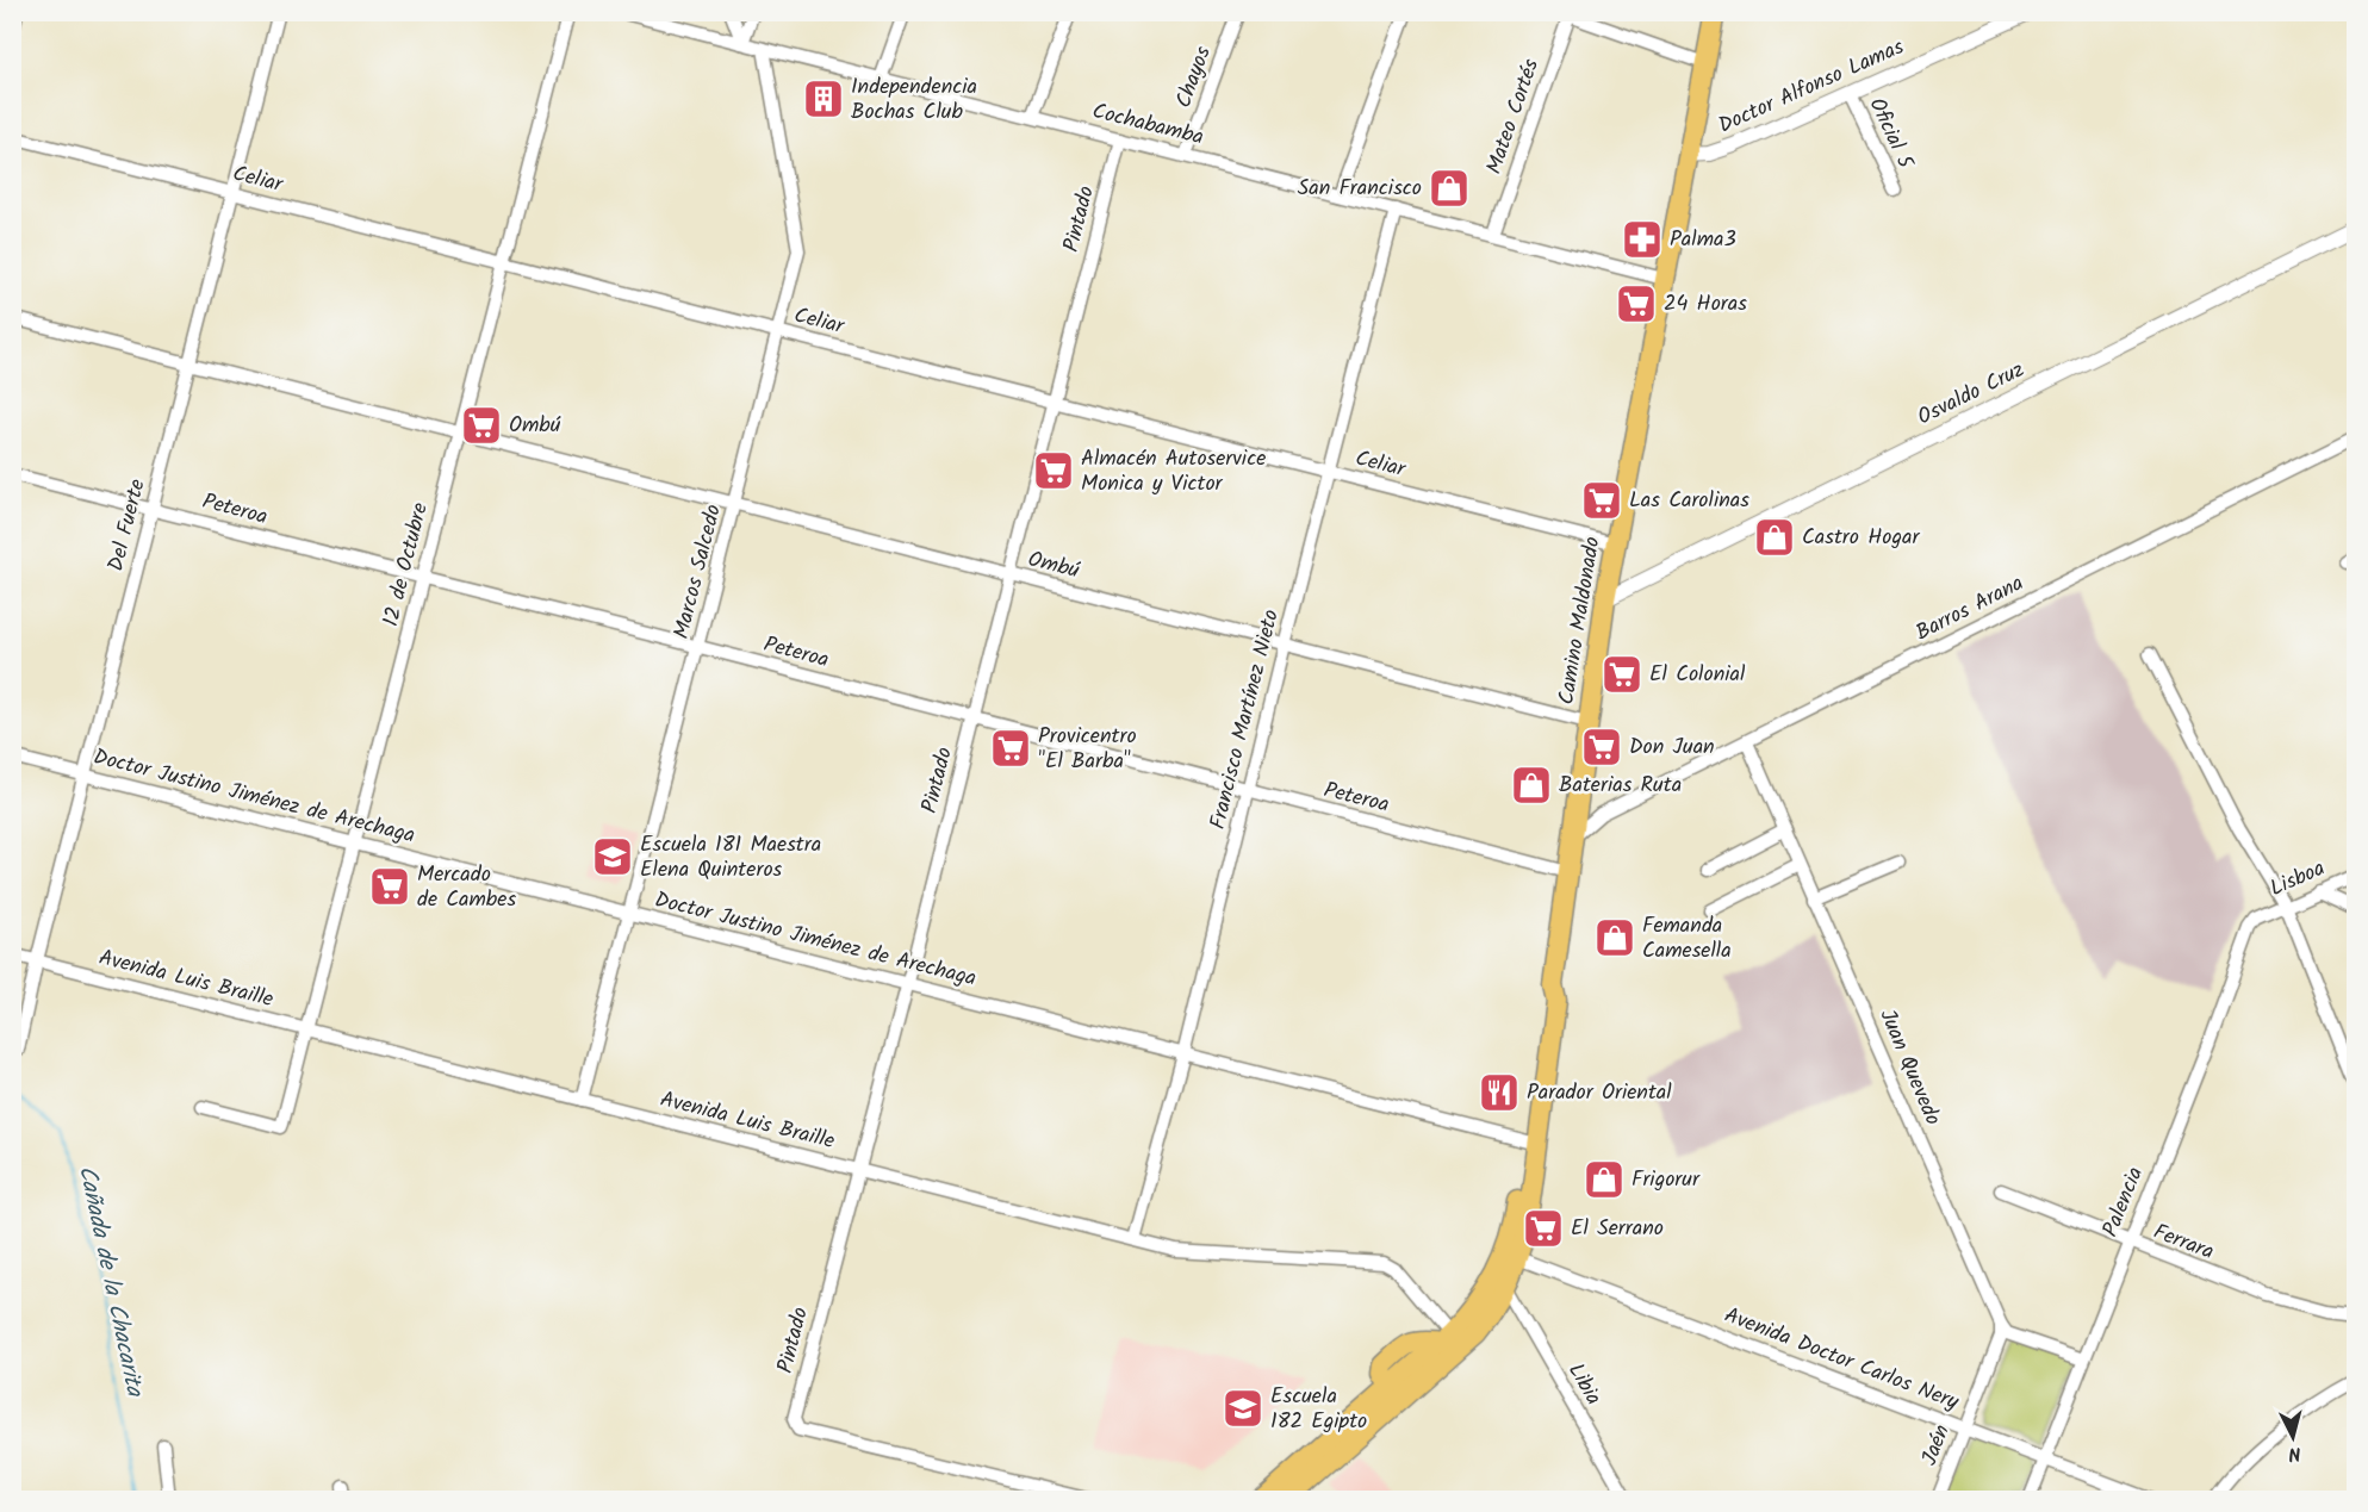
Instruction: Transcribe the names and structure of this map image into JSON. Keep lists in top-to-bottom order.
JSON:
{
  "streets": {
    "main road": ["Camino Maldonado"],
    "street": [
      "Chayos",
      "Doctor Alfonso Lamas",
      "Mateo Cortés",
      "Cochabamba",
      "Oficial 5",
      "Celiar",
      "Pintado",
      "Osvaldo Cruz",
      "Peteroa",
      "Del Fuerte",
      "12 de Octubre",
      "Ombú",
      "Marcos Salcedo",
      "Barros Arana",
      "Francisco Martínez Nieto",
      "Doctor Justino Jiménez de Arechaga",
      "Lisboa",
      "Avenida Luis Braille",
      "Juan Quevedo",
      "Palencia",
      "Ferrara",
      "Avenida Doctor Carlos Nery",
      "Libia",
      "Jaén"
    ]
  },
  "crossings": [
    ["Chayos", "Cochabamba"],
    ["Doctor Alfonso Lamas", "Oficial 5"],
    ["Doctor Alfonso Lamas", "Camino Maldonado"],
    ["Mateo Cortés", "Cochabamba"],
    ["Cochabamba", "Pintado"],
    ["Cochabamba", "Marcos Salcedo"],
    ["Cochabamba", "Camino Maldonado"],
    ["Cochabamba", "Francisco Martínez Nieto"],
    ["Celiar", "Pintado"],
    ["Celiar", "Del Fuerte"],
    ["Celiar", "12 de Octubre"],
    ["Celiar", "Marcos Salcedo"],
    ["Celiar", "Camino Maldonado"],
    ["Celiar", "Francisco Martínez Nieto"],
    ["Pintado", "Peteroa"],
    ["Pintado", "Ombú"],
    ["Pintado", "Doctor Justino Jiménez de Arechaga"],
    ["Pintado", "Avenida Luis Braille"],
    ["Osvaldo Cruz", "Camino Maldonado"],
    ["Peteroa", "Del Fuerte"],
    ["Peteroa", "12 de Octubre"],
    ["Peteroa", "Marcos Salcedo"],
    ["Peteroa", "Camino Maldonado"],
    ["Peteroa", "Francisco Martínez Nieto"],
    ["Del Fuerte", "Ombú"],
    ["Del Fuerte", "Doctor Justino Jiménez de Arechaga"],
    ["Del Fuerte", "Avenida Luis Braille"],
    ["12 de Octubre", "Ombú"],
    ["12 de Octubre", "Doctor Justino Jiménez de Arechaga"],
    ["12 de Octubre", "Avenida Luis Braille"],
    ["Ombú", "Marcos Salcedo"],
    ["Ombú", "Camino Maldonado"],
    ["Ombú", "Francisco Martínez Nieto"],
    ["Marcos Salcedo", "Doctor Justino Jiménez de Arechaga"],
    ["Marcos Salcedo", "Avenida Luis Braille"],
    ["Barros Arana", "Camino Maldonado"],
    ["Barros Arana", "Juan Quevedo"],
    ["Camino Maldonado", "Doctor Justino Jiménez de Arechaga"],
    ["Camino Maldonado", "Avenida Luis Braille"],
    ["Camino Maldonado", "Avenida Doctor Carlos Nery"],
    ["Camino Maldonado", "Libia"],
    ["Francisco Martínez Nieto", "Doctor Justino Jiménez de Arechaga"],
    ["Francisco Martínez Nieto", "Avenida Luis Braille"],
    ["Lisboa", "Palencia"],
    ["Juan Quevedo", "Jaén"],
    ["Palencia", "Ferrara"],
    ["Palencia", "Avenida Doctor Carlos Nery"],
    ["Avenida Doctor Carlos Nery", "Jaén"]
  ],
  "water": ["Cañada de la Chacarita"],
  "places": {
    "building": ["Independencia Bochas Club"],
    "shop": [
      "San Francisco",
      "Castro Hogar",
      "Baterias Ruta",
      "Femanda Camesella",
      "Frigorur"
    ],
    "pharmacy": ["Palma3"],
    "supermarket": [
      "24 Horas",
      "Ombú",
      "Almacén Autoservice Monica y Victor",
      "Las Carolinas",
      "El Colonial",
      "Don Juan",
      "Provicentro \"El Barba\"",
      "Mercado de Cambes",
      "El Serrano"
    ],
    "school or university": ["Escuela 181 Maestra Elena Quinteros", "Escuela 182 Egipto"],
    "restaurant": ["Parador Oriental"]
  },
  "north": "bottom"
}
